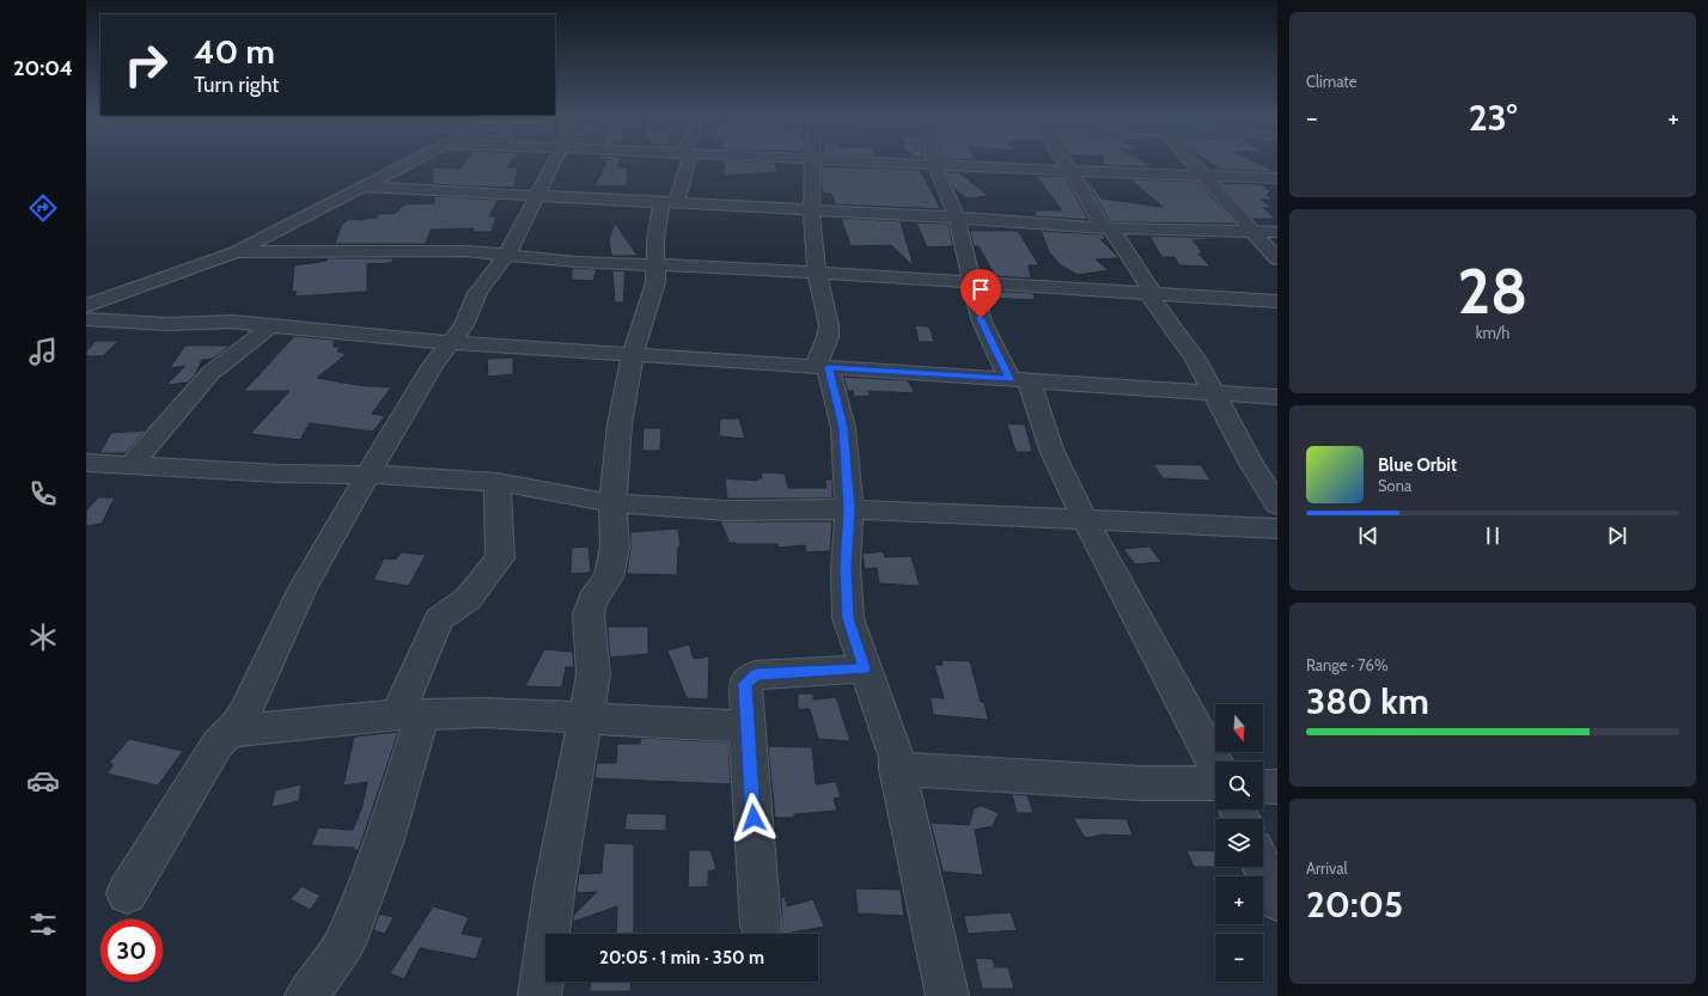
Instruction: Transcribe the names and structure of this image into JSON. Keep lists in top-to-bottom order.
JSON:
{
  "north": "bottom",
  "page": {
    "tabs": "20:04",
    "tile": [
      "Climate",
      ["28", "km/h"],
      ["Range · 76%", "380 km"],
      ["Arrival", "20:05"]
    ],
    "turn": ["40 m", "Turn right"],
    "heat": ["−", "23°", "+"],
    "song": ["Blue Orbit", "Sona"],
    "map_buttons": ["+", "−"],
    "limit": "30",
    "trip": "20:05 · 1 min · 350 m"
  }
}
